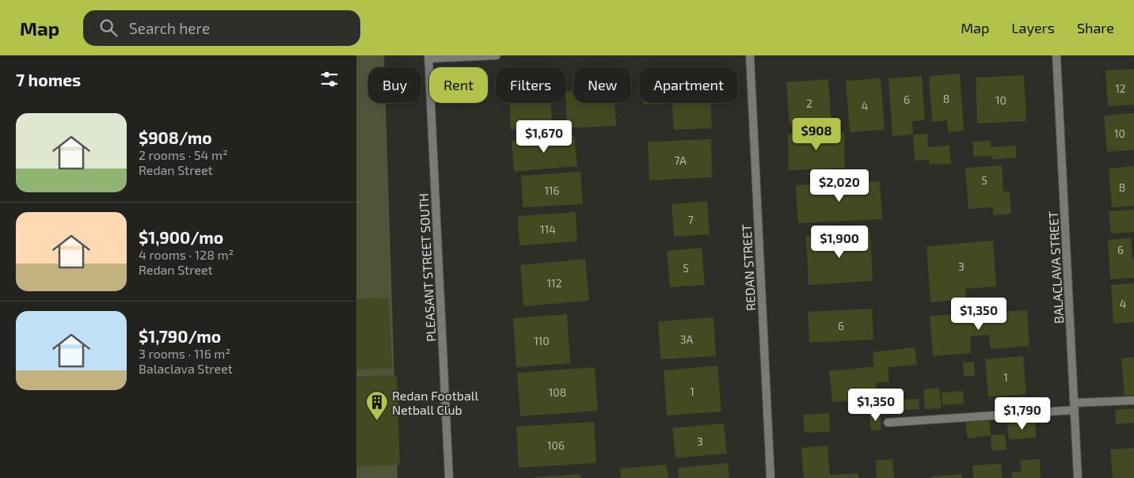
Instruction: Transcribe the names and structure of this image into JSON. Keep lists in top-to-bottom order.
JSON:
{
  "streets": {
    "street": ["PLEASANT STREET SOUTH", "REDAN STREET", "BALACLAVA STREET"]
  },
  "places": {
    "building": ["Redan Football Netball Club"]
  },
  "house_numbers": [
    "12",
    "8",
    "6",
    "10",
    "2",
    "4",
    "10",
    "7A",
    "5",
    "8",
    "116",
    "7",
    "114",
    "6",
    "3",
    "5",
    "112",
    "4",
    "6",
    "3A",
    "110",
    "1",
    "1",
    "108",
    "3",
    "106"
  ],
  "page": {
    "header": "Map",
    "search": "Search here",
    "nav": ["Map", "Layers", "Share"],
    "heading": "7 homes",
    "chip": [
      "Buy",
      "Rent",
      "Filters",
      "New",
      "Apartment"
    ],
    "list": [
      {
        "name": "$908/mo",
        "note": "2 rooms · 54 m² · Redan Street"
      },
      {
        "name": "$1,900/mo",
        "note": "4 rooms · 128 m² · Redan Street"
      },
      {
        "name": "$1,790/mo",
        "note": "3 rooms · 116 m² · Balaclava Street"
      }
    ],
    "price": [
      "$908",
      "$1,670",
      "$2,020",
      "$1,900",
      "$1,350",
      "$1,350",
      "$1,790"
    ]
  }
}
